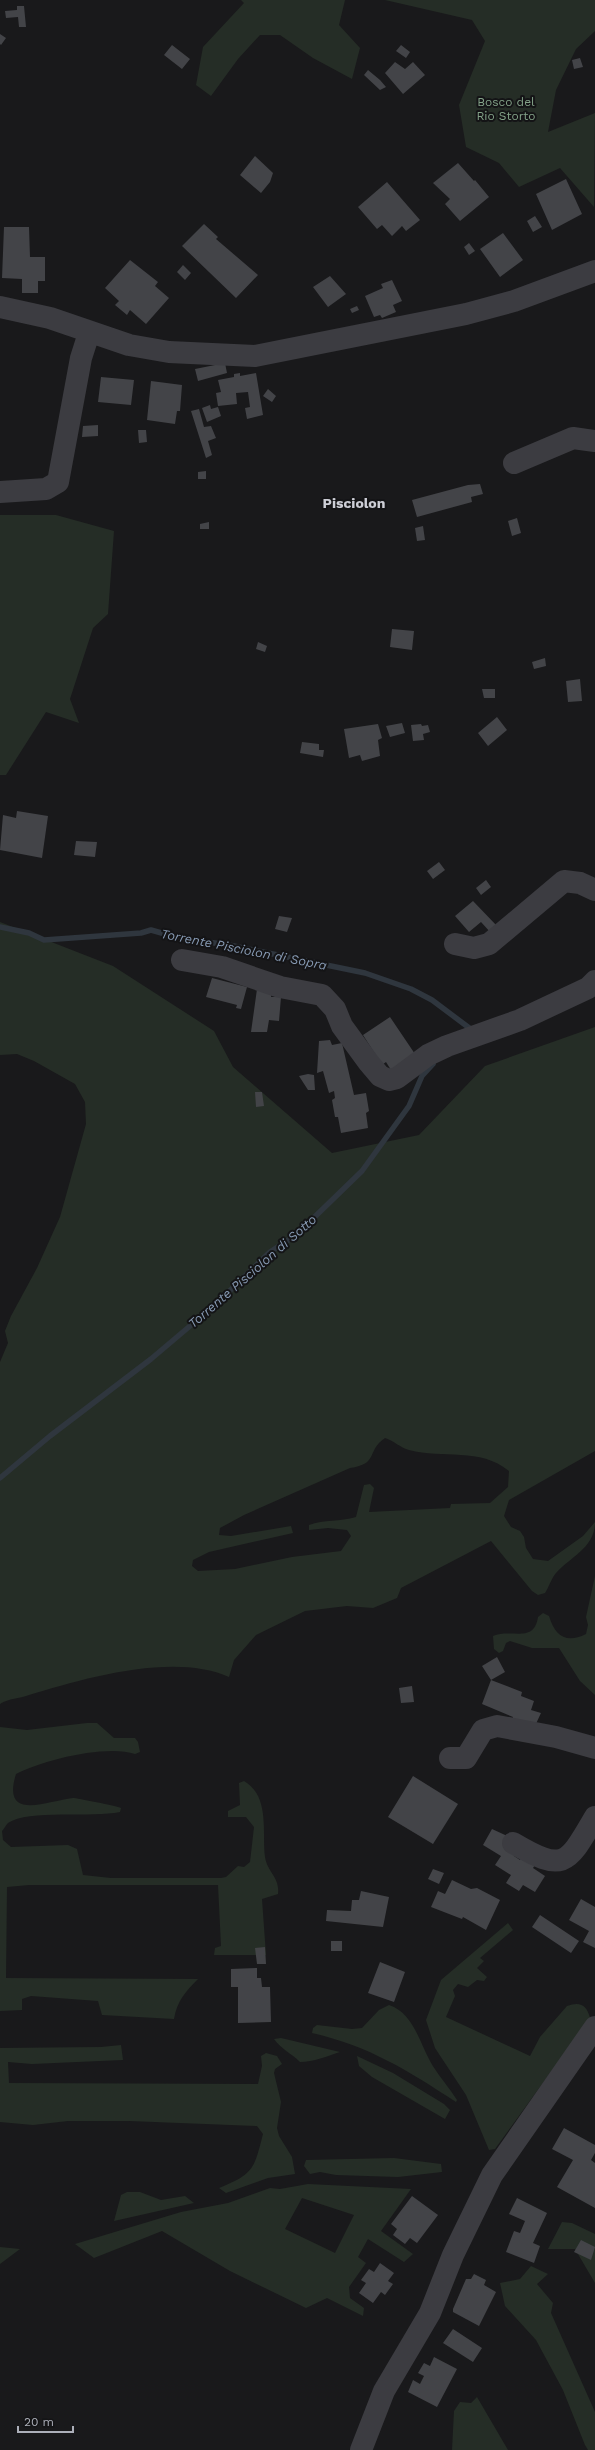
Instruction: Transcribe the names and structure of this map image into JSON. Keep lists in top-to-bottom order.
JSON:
{
  "districts": ["Pisciolon"],
  "water": ["Torrente Pisciolon di Sopra", "Torrente Pisciolon di Sotto"],
  "parks": ["Bosco del Rio Storto"],
  "scale_bar": "20 m"
}
